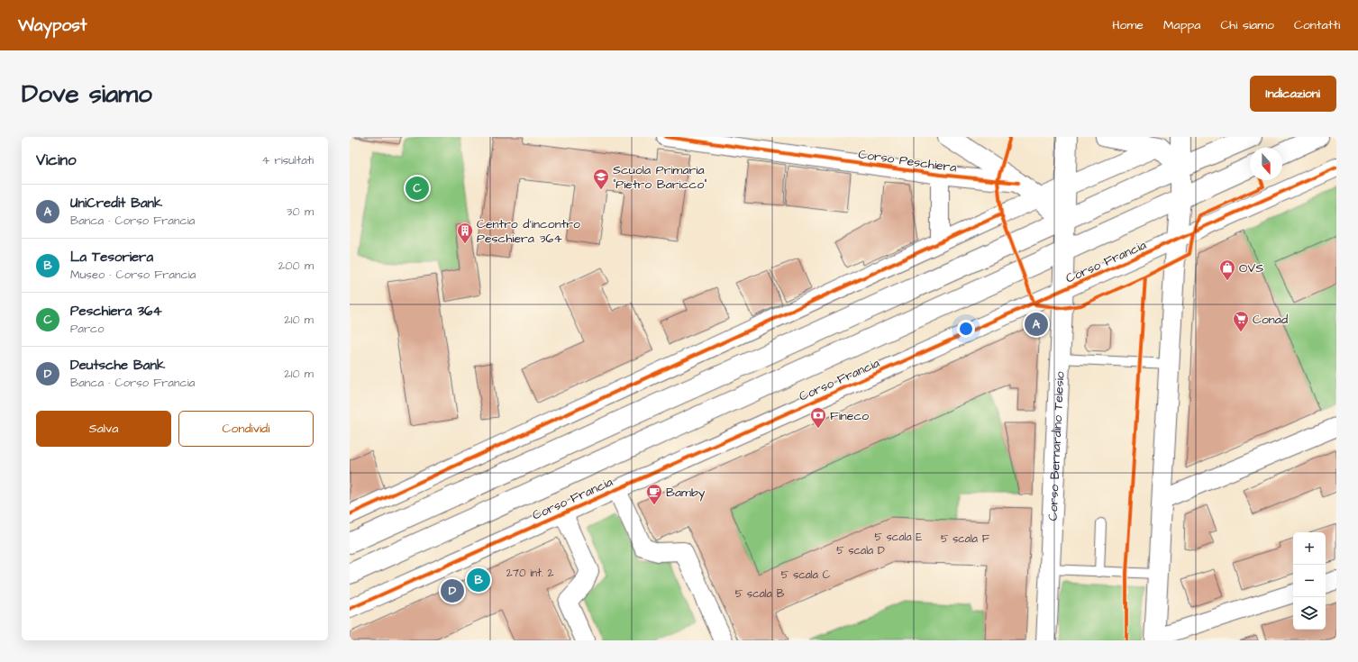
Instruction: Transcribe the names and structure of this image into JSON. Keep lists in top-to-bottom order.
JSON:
{
  "streets": {
    "main road": ["Corso Peschiera", "Corso Francia", "Corso Bernardino Telesio"]
  },
  "crossings": [
    ["Corso Francia", "Corso Bernardino Telesio"]
  ],
  "places": {
    "school or university": ["Scuola Primaria \"Pietro Baricco\""],
    "building": ["Centro d'incontro Peschiera 364"],
    "shop": ["OVS"],
    "supermarket": ["Conad"],
    "bank": ["Fineco"],
    "cafe": ["Bamby"]
  },
  "house_numbers": [
    "5 scala E",
    "5 scala F",
    "5 scala D",
    "270 int. 2",
    "5 scala C",
    "5 scala B"
  ],
  "north": "bottom",
  "page": {
    "header": "Waypost",
    "nav": [
      "Home",
      "Mappa",
      "Chi siamo",
      "Contatti"
    ],
    "buttons": [
      "Indicazioni",
      ["Salva", "Condividi"]
    ],
    "title": "Dove siamo",
    "heading": ["Vicino", "4 risultati"],
    "pins": [
      "C",
      "A",
      "B",
      "D"
    ],
    "list": [
      {
        "mark": "A",
        "name": "UniCredit Bank",
        "note": "Banca · Corso Francia",
        "value": "30 m"
      },
      {
        "mark": "B",
        "name": "La Tesoriera",
        "note": "Museo · Corso Francia",
        "value": "200 m"
      },
      {
        "mark": "C",
        "name": "Peschiera 364",
        "note": "Parco",
        "value": "210 m"
      },
      {
        "mark": "D",
        "name": "Deutsche Bank",
        "note": "Banca · Corso Francia",
        "value": "210 m"
      }
    ],
    "map_buttons": ["+", "−"]
  }
}
